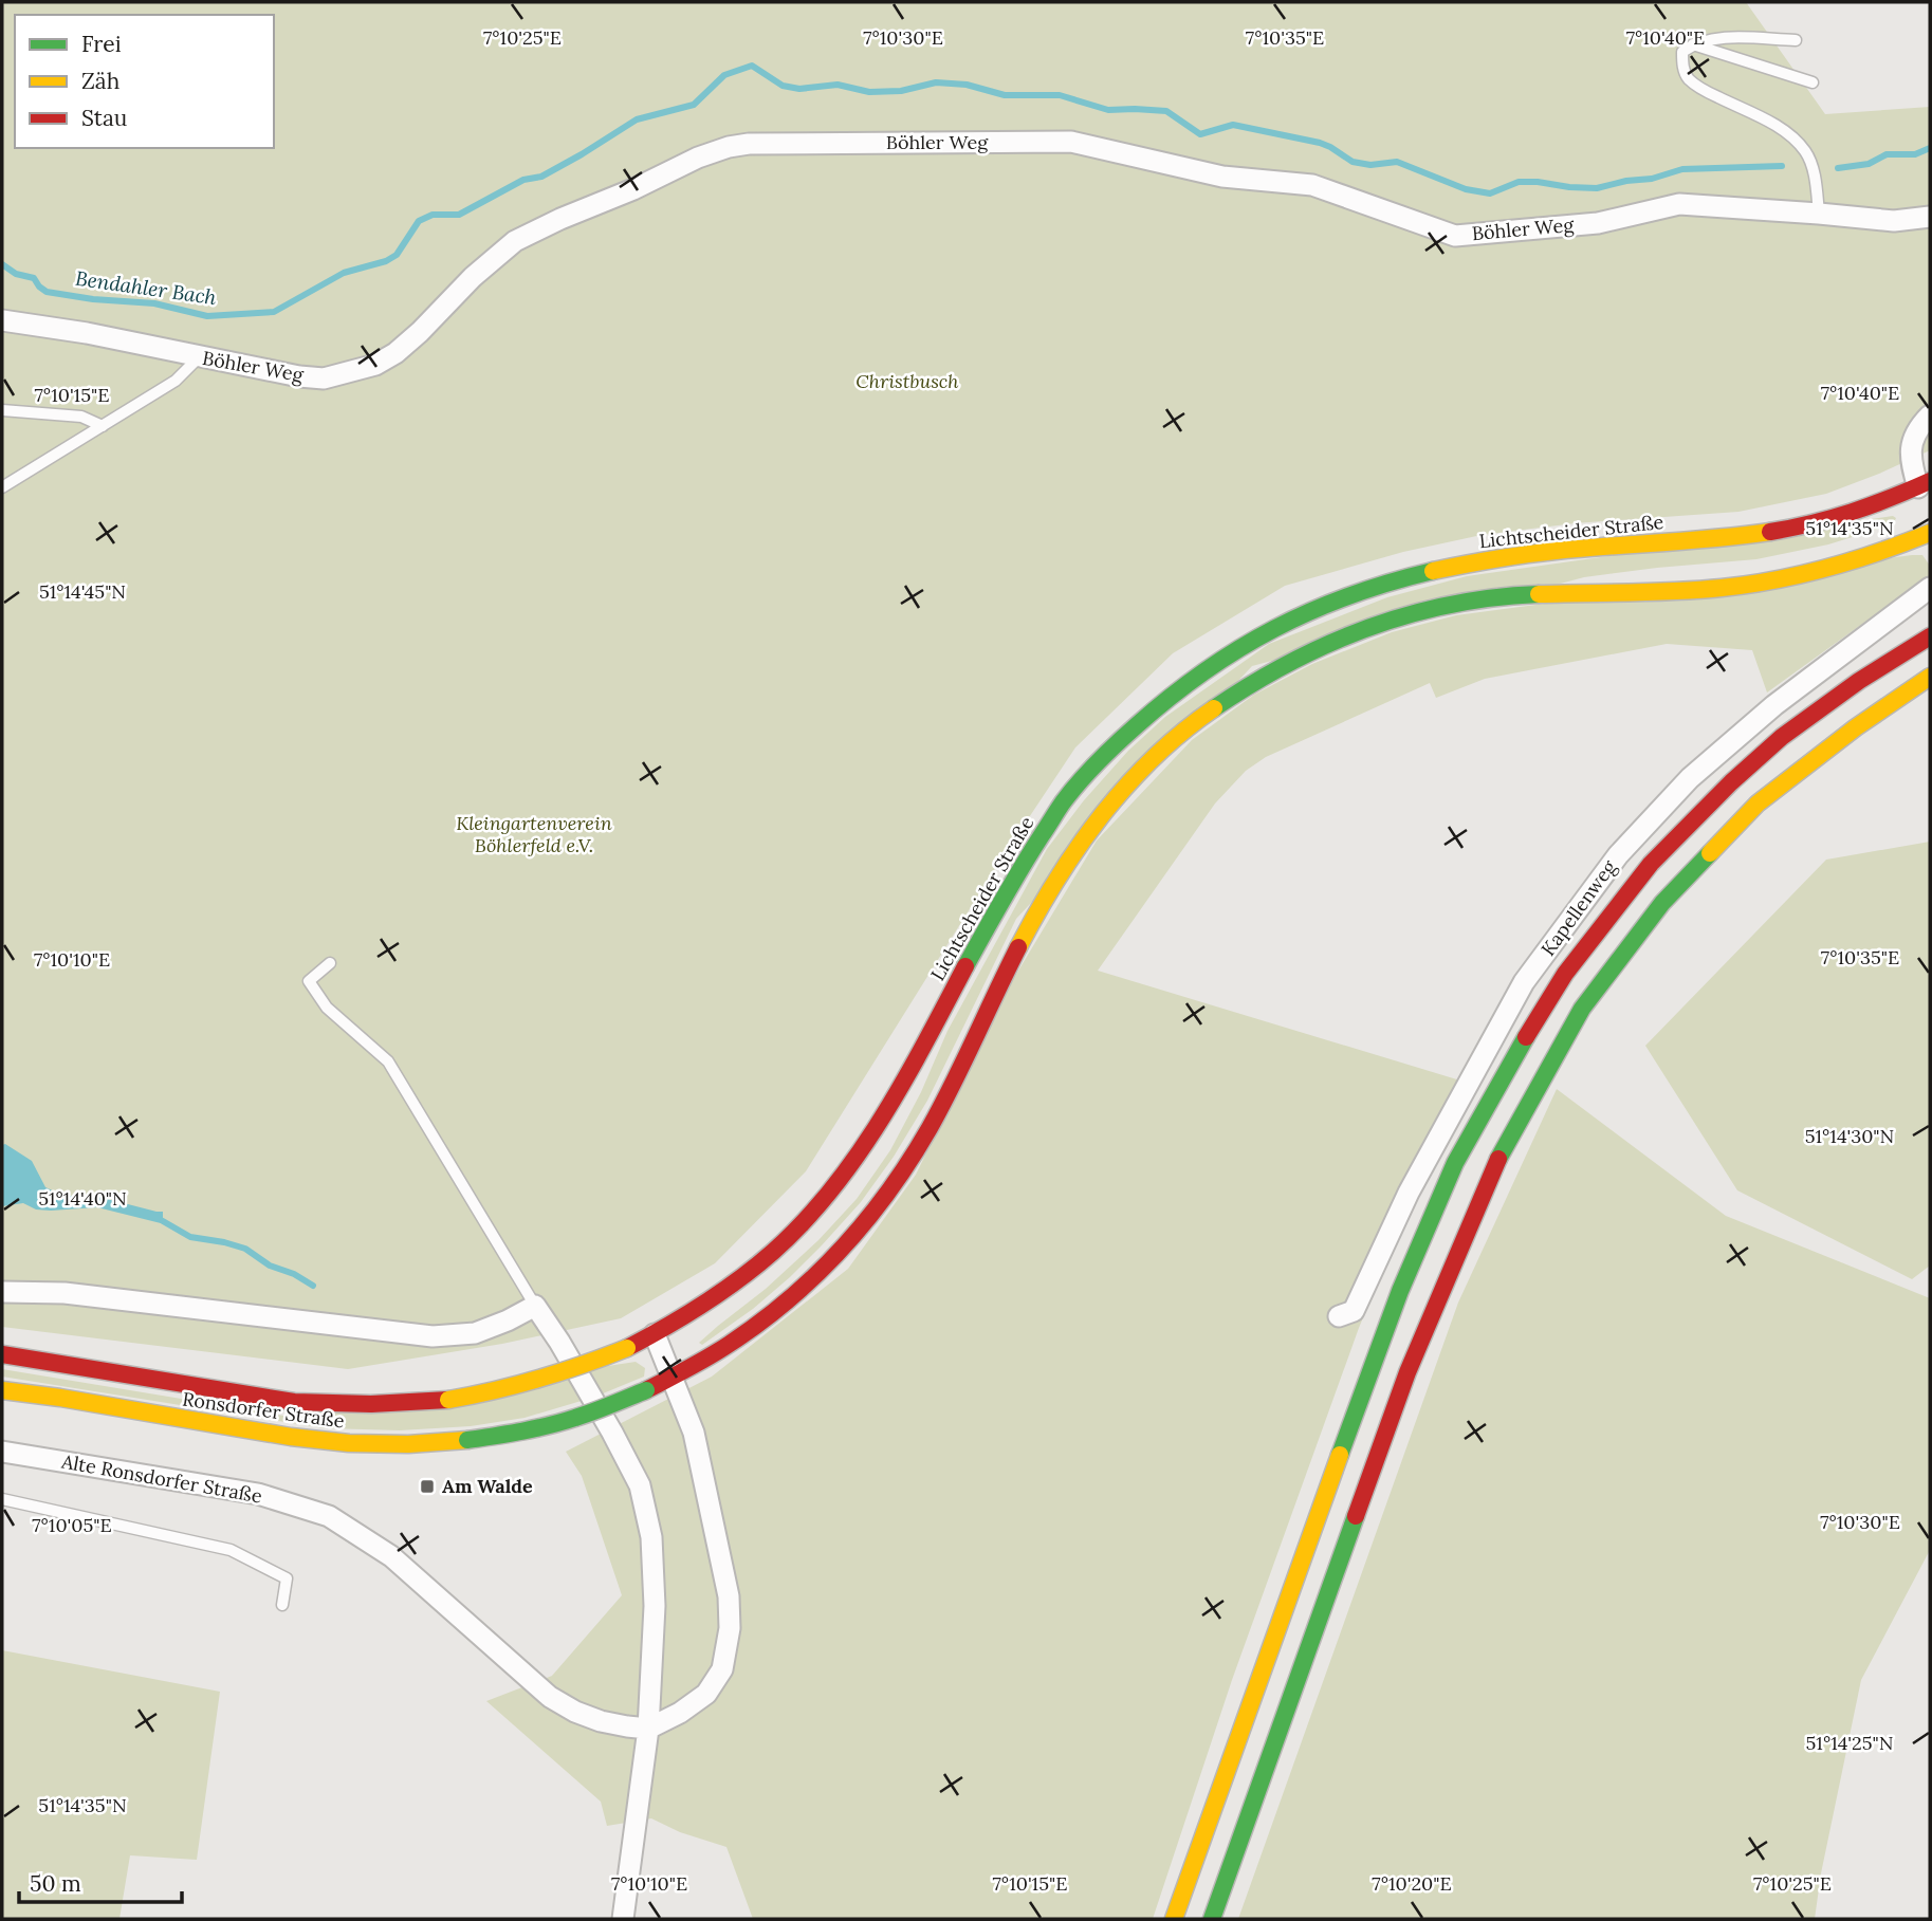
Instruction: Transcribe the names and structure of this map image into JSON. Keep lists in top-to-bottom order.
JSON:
{
  "streets": {
    "main road": ["Lichtscheider Straße", "Ronsdorfer Straße"],
    "street": ["Böhler Weg", "Kapellenweg", "Alte Ronsdorfer Straße"]
  },
  "crossings": [
    ["Lichtscheider Straße", "Ronsdorfer Straße"]
  ],
  "water": ["Bendahler Bach"],
  "parks": ["Christbusch", "Kleingartenverein Böhlerfeld e.V."],
  "places": {
    "transit": ["Am Walde"]
  },
  "legend": ["Frei", "Zäh", "Stau"],
  "scale_bar": "50 m",
  "coordinates": [
    "7°10'25\"E",
    "7°10'30\"E",
    "7°10'35\"E",
    "7°10'40\"E",
    "7°10'15\"E",
    "51°14'35\"N",
    "51°14'45\"N",
    "7°10'10\"E",
    "51°14'30\"N",
    "51°14'40\"N",
    "7°10'05\"E",
    "51°14'25\"N",
    "7°10'20\"E"
  ]
}
